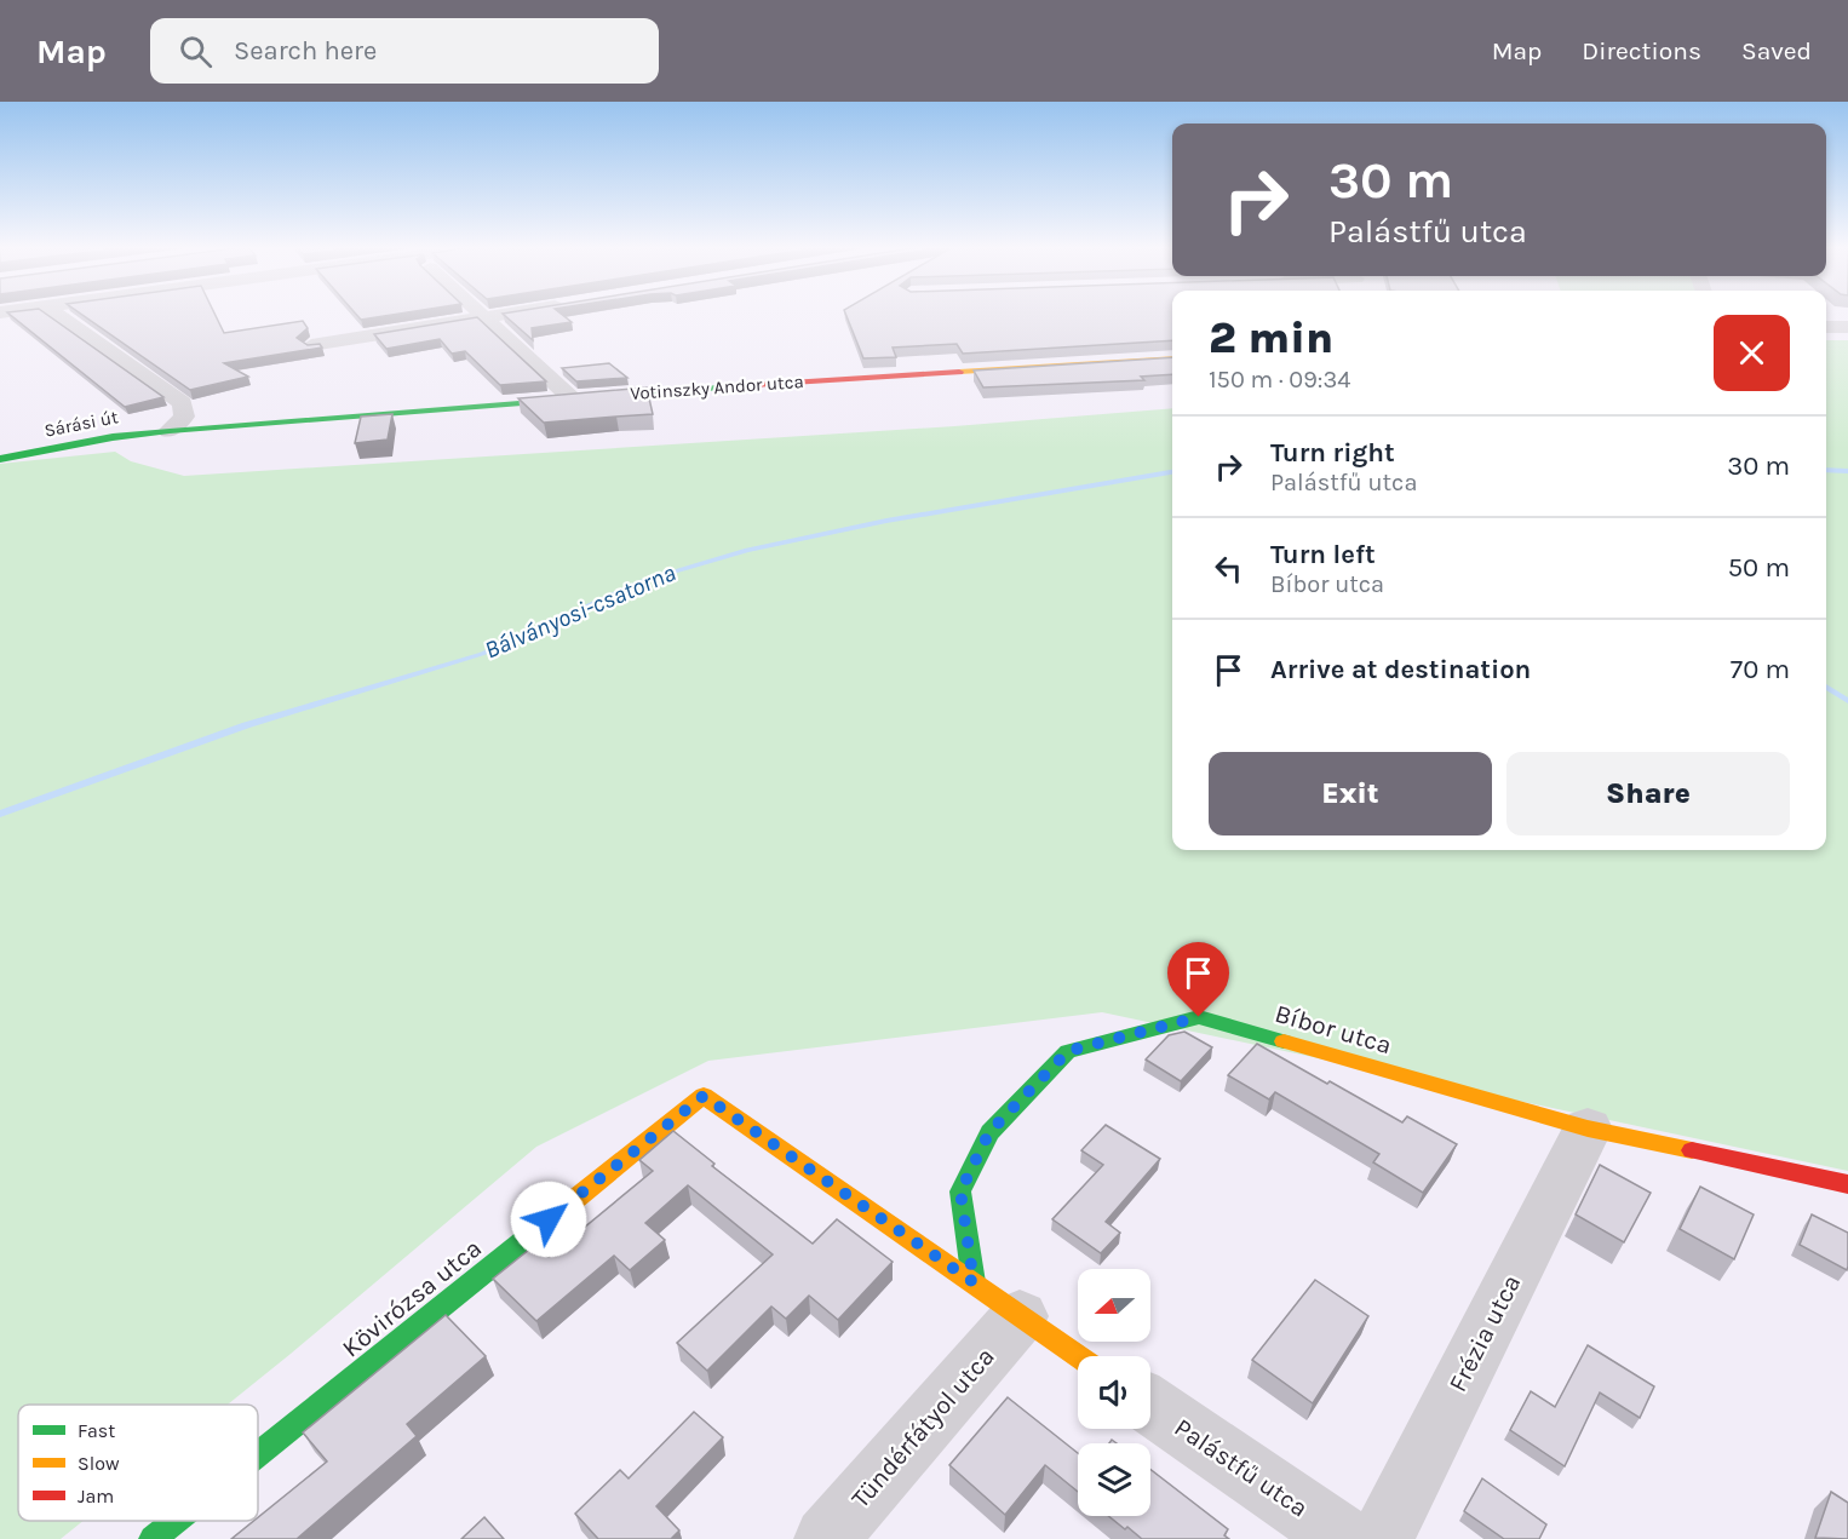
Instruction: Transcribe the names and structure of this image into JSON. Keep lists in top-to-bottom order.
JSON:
{
  "streets": {
    "street": [
      "Votinszky Andor utca",
      "Sárási út",
      "Bíbor utca",
      "Kövirózsa utca",
      "Frézia utca",
      "Tündérfátyol utca",
      "Palástfű utca"
    ]
  },
  "crossings": [
    ["Votinszky Andor utca", "Sárási út"],
    ["Bíbor utca", "Kövirózsa utca"],
    ["Bíbor utca", "Frézia utca"]
  ],
  "water": ["Bálványosi-csatorna"],
  "legend": ["Fast", "Slow", "Jam"],
  "north": "left",
  "page": {
    "header": "Map",
    "search": "Search here",
    "nav": ["Map", "Directions", "Saved"],
    "turn": ["30 m", "Palástfű utca"],
    "heading": ["2 min", "150 m · 09:34"],
    "list": [
      {
        "name": "Turn right",
        "note": "Palástfű utca",
        "value": "30 m"
      },
      {
        "name": "Turn left",
        "note": "Bíbor utca",
        "value": "50 m"
      },
      {
        "name": "Arrive at destination",
        "value": "70 m"
      }
    ],
    "buttons": ["Exit", "Share"]
  }
}
